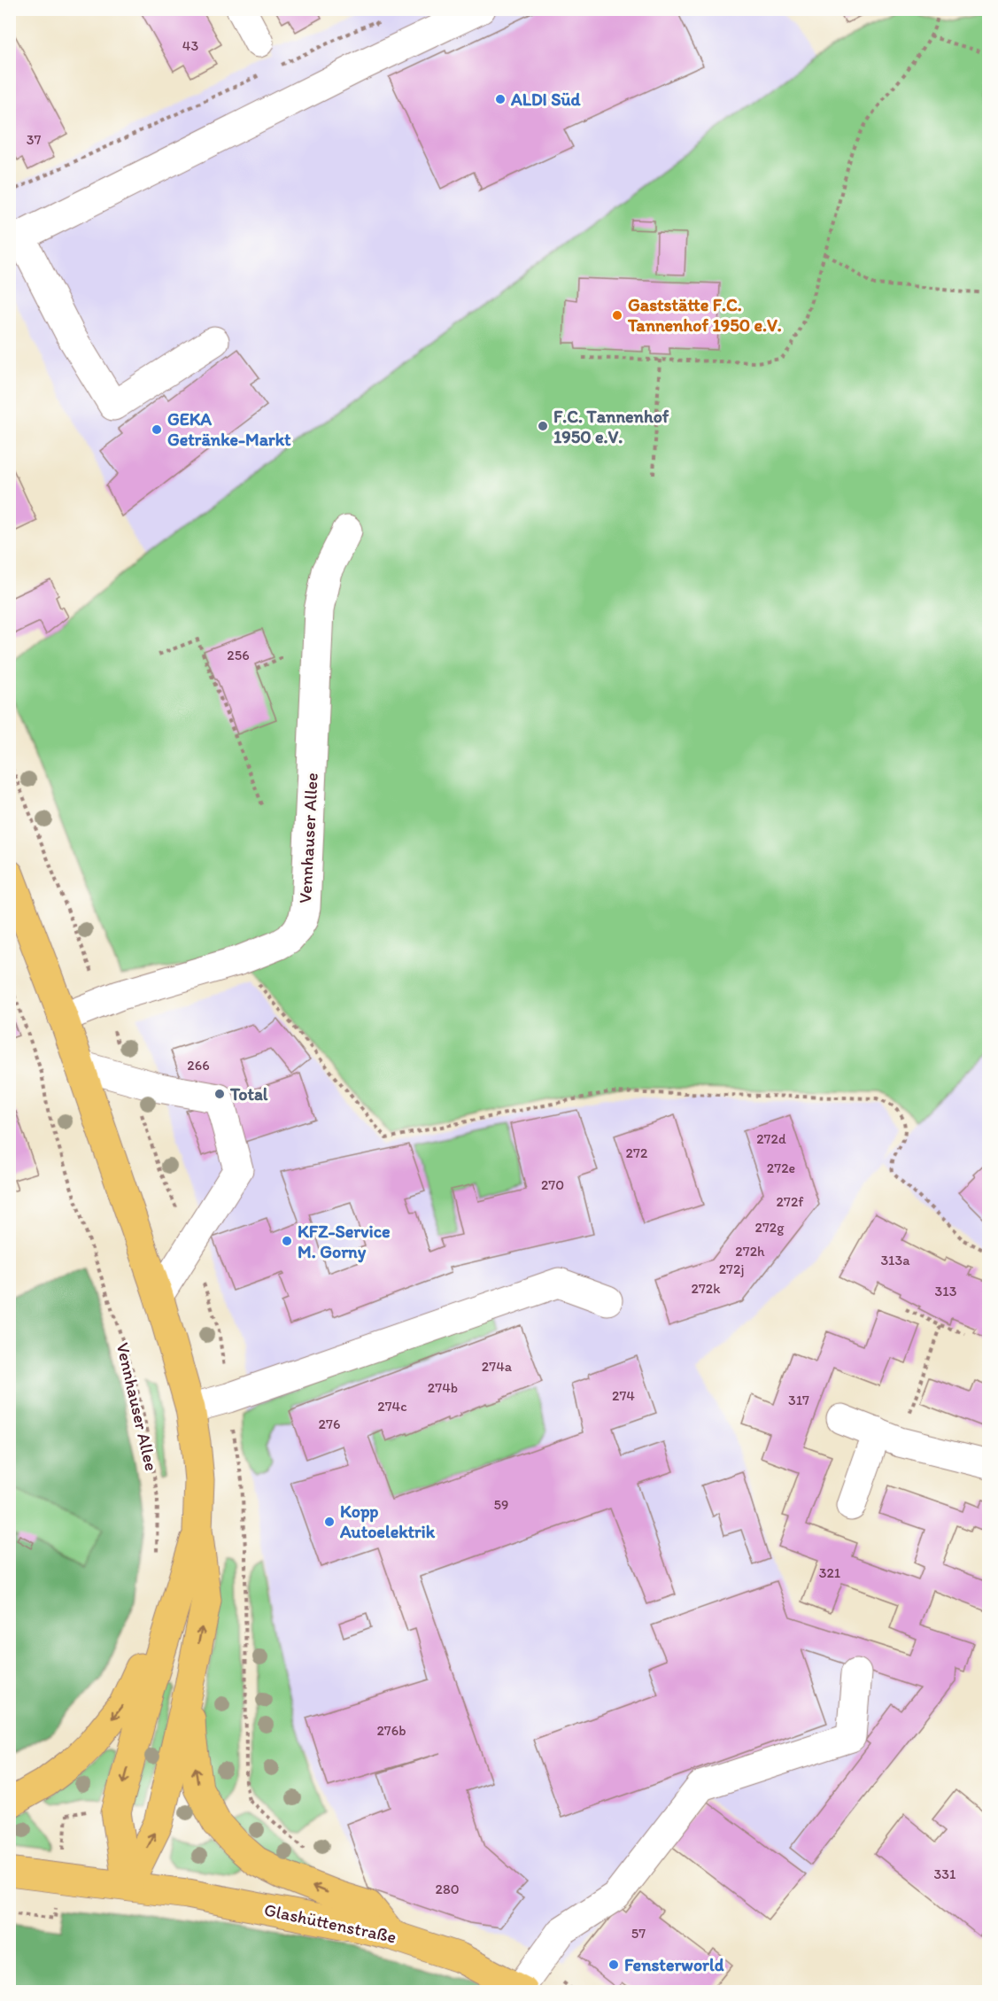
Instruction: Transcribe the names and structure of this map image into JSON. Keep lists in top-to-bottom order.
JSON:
{
  "streets": {
    "main road": ["Glashüttenstraße"],
    "street": ["Vennhauser Allee"]
  },
  "places": [
    "ALDI Süd",
    "Gaststätte F.C. Tannenhof 1950 e.V.",
    "F.C. Tannenhof 1950 e.V.",
    "GEKA Getränke-Markt",
    "Total",
    "KFZ-Service M. Gorny",
    "Kopp Autoelektrik",
    "Fensterworld"
  ],
  "house_numbers": [
    "43",
    "37",
    "256",
    "266",
    "272d",
    "272",
    "272e",
    "270",
    "272f",
    "272g",
    "272h",
    "313a",
    "272j",
    "272k",
    "313",
    "274a",
    "274b",
    "274",
    "317",
    "274c",
    "276",
    "59",
    "321",
    "276b",
    "331",
    "280",
    "57"
  ]
}
